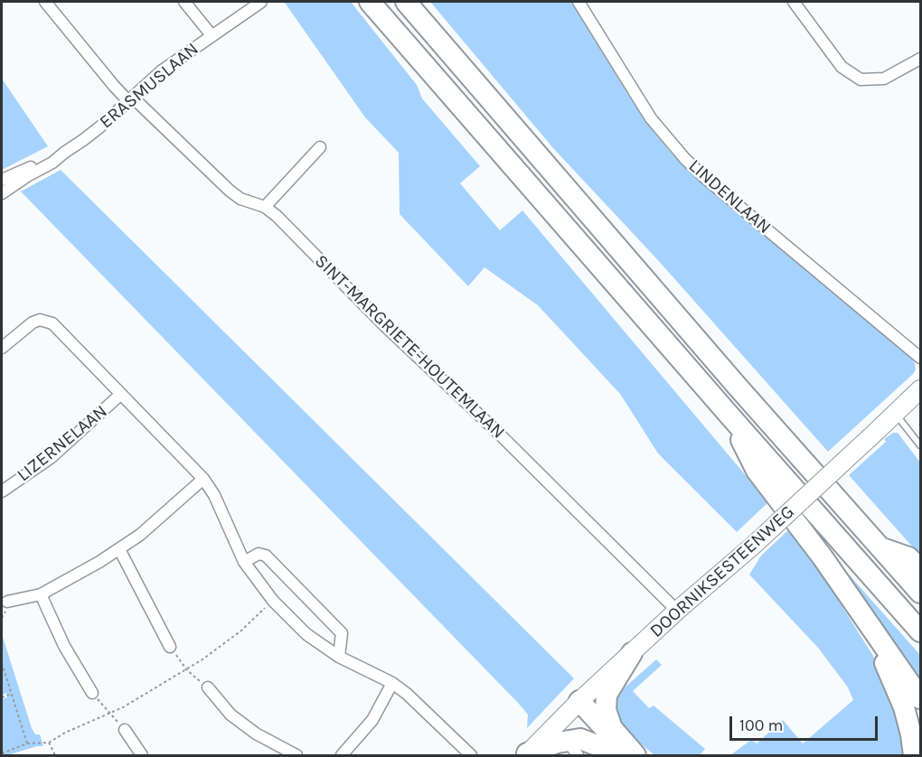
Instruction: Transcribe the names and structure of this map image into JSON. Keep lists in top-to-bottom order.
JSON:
{
  "streets": {
    "main road": ["DOORNIKSESTEENWEG"],
    "street": [
      "ERASMUSLAAN",
      "LINDENLAAN",
      "SINT-MARGRIETE-HOUTEMLAAN",
      "LIZERNELAAN"
    ]
  },
  "crossings": [
    ["ERASMUSLAAN", "SINT-MARGRIETE-HOUTEMLAAN"],
    ["SINT-MARGRIETE-HOUTEMLAAN", "DOORNIKSESTEENWEG"]
  ],
  "scale_bar": "100 m"
}
